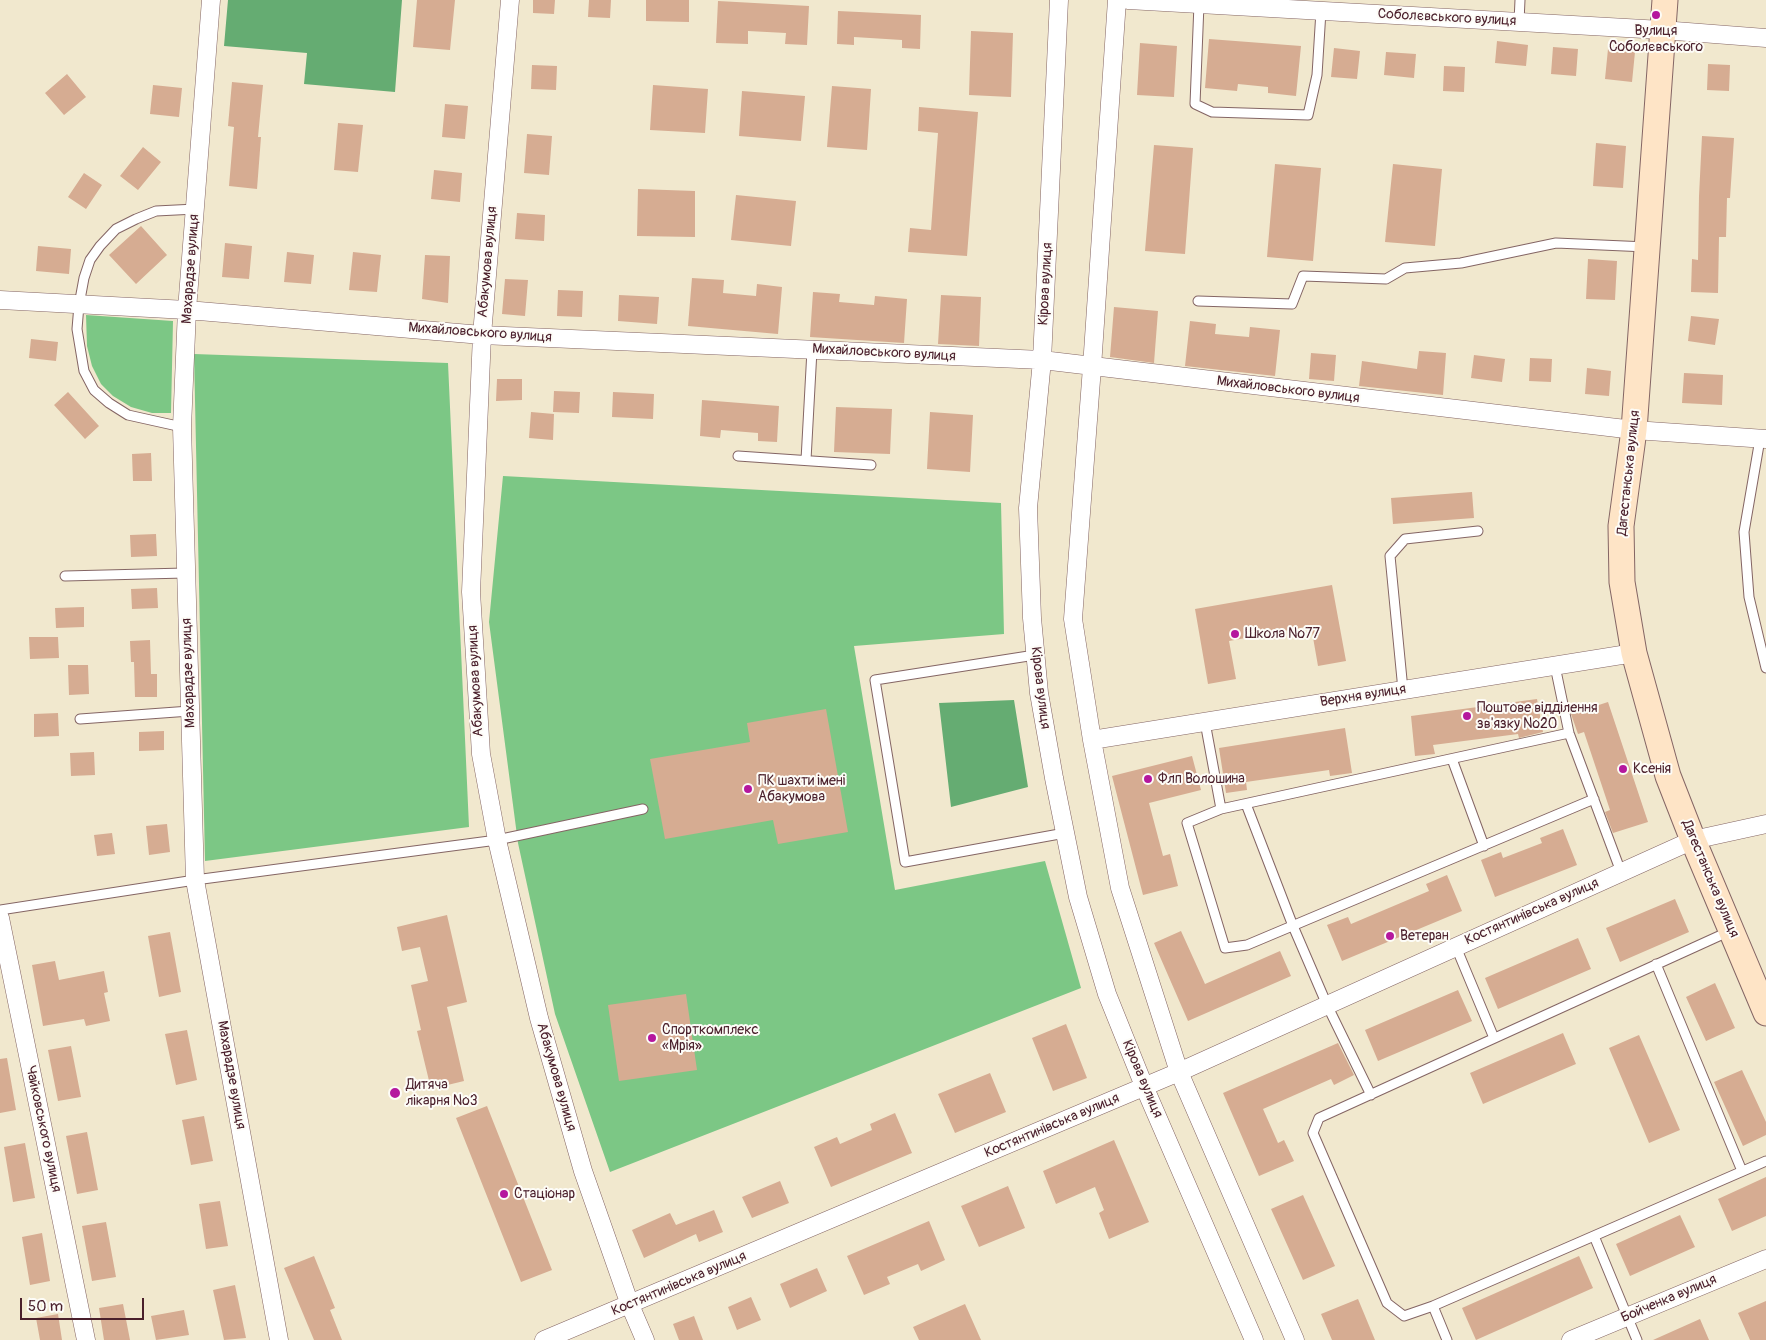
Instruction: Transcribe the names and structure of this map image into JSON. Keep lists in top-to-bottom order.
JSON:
{
  "streets": {
    "street": [
      "Соболєвського вулиця",
      "Абакумова вулиця",
      "Махарадзе вулиця",
      "Кірова вулиця",
      "Михайловського вулиця",
      "Дагестанська вулиця",
      "Верхня вулиця",
      "Костянтинівська вулиця",
      "Чайковського вулиця",
      "Бойченка вулиця"
    ]
  },
  "crossings": [
    ["Соболєвського вулиця", "Дагестанська вулиця"],
    ["Абакумова вулиця", "Михайловського вулиця"],
    ["Абакумова вулиця", "Костянтинівська вулиця"],
    ["Махарадзе вулиця", "Михайловського вулиця"],
    ["Кірова вулиця", "Михайловського вулиця"],
    ["Кірова вулиця", "Костянтинівська вулиця"],
    ["Михайловського вулиця", "Дагестанська вулиця"],
    ["Дагестанська вулиця", "Верхня вулиця"],
    ["Дагестанська вулиця", "Костянтинівська вулиця"]
  ],
  "places": [
    "Вулиця Соболєвського",
    "Школа №77",
    "Поштове відділення зв'язку №20",
    "Ксенія",
    "Флп Волошина",
    "ПК шахти імені Абакумова",
    "Ветеран",
    "Спорткомплекс «Мрія»",
    "Дитяча лікарня №3",
    "Стаціонар"
  ],
  "scale_bar": "50 m"
}
